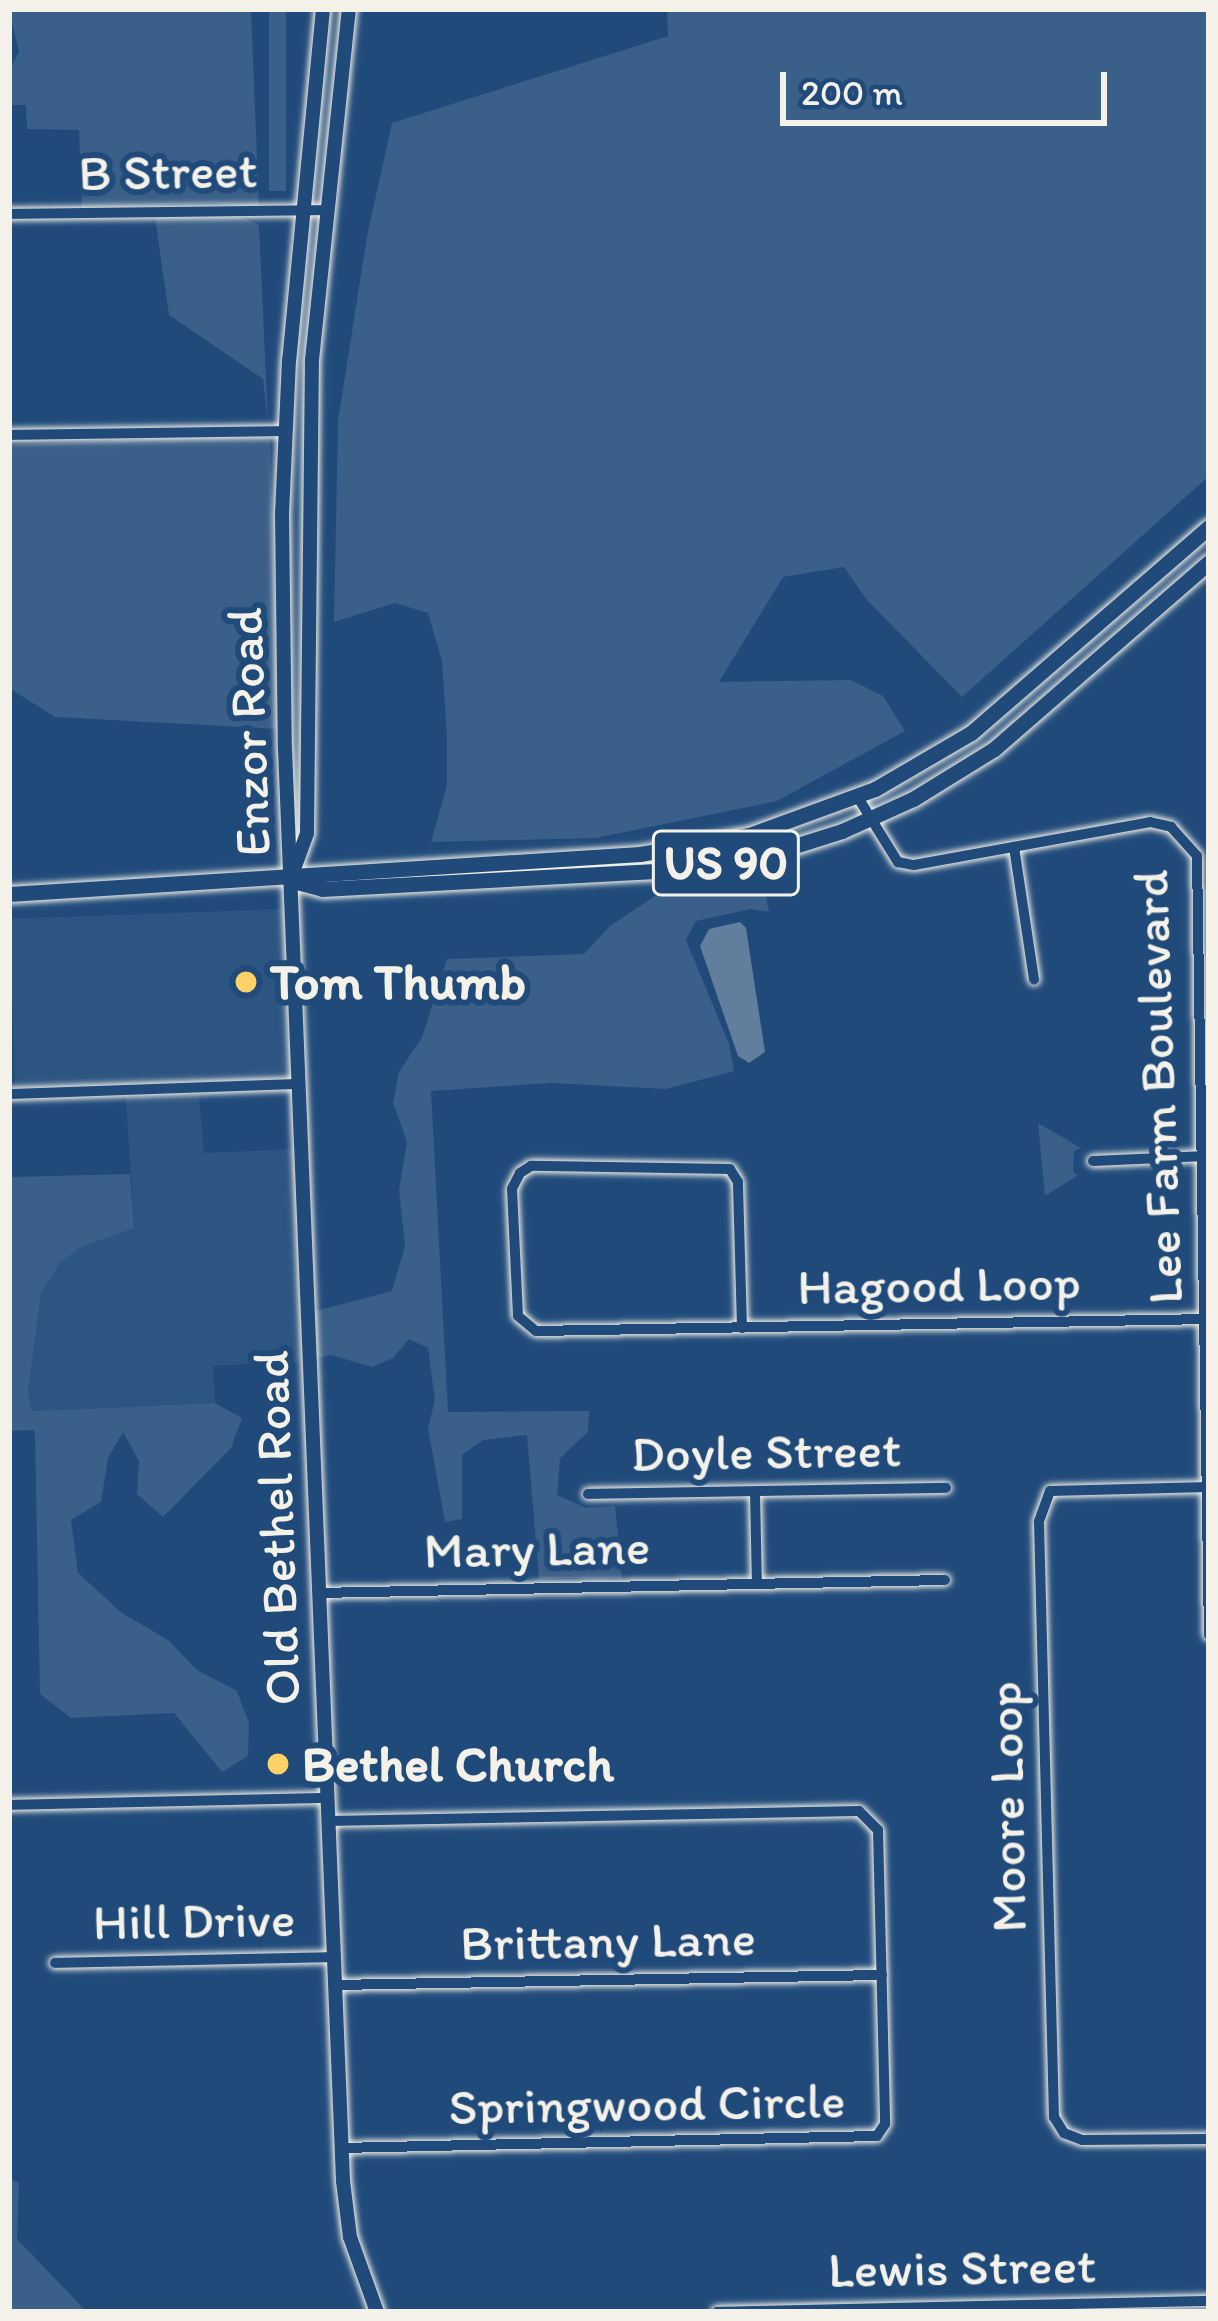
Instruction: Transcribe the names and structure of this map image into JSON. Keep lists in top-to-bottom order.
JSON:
{
  "streets": {
    "main road": ["Enzor Road", "US 90", "Old Bethel Road"],
    "street": [
      "B Street",
      "Lee Farm Boulevard",
      "Hagood Loop",
      "Doyle Street",
      "Mary Lane",
      "Moore Loop",
      "Hill Drive",
      "Brittany Lane",
      "Springwood Circle",
      "Lewis Street"
    ]
  },
  "crossings": [
    ["B Street", "Enzor Road"],
    ["Enzor Road", "US 90"],
    ["Enzor Road", "Old Bethel Road"],
    ["US 90", "Lee Farm Boulevard"],
    ["US 90", "Old Bethel Road"],
    ["Lee Farm Boulevard", "Hagood Loop"],
    ["Lee Farm Boulevard", "Moore Loop"],
    ["Old Bethel Road", "Mary Lane"],
    ["Old Bethel Road", "Hill Drive"],
    ["Old Bethel Road", "Brittany Lane"],
    ["Old Bethel Road", "Springwood Circle"],
    ["Brittany Lane", "Springwood Circle"]
  ],
  "places": ["Tom Thumb", "Bethel Church"],
  "scale_bar": "200 m"
}
